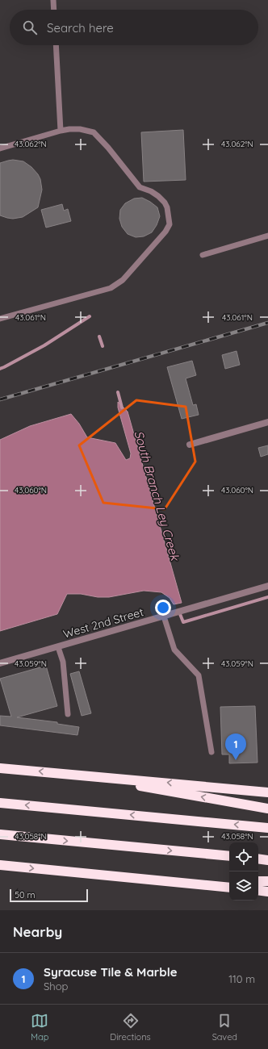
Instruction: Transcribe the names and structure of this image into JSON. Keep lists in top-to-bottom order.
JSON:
{
  "streets": {
    "street": ["West 2nd Street"]
  },
  "water": ["South Branch Ley Creek"],
  "scale_bar": "50 m",
  "page": {
    "search": "Search here",
    "pins": "1",
    "scale": "50 m",
    "heading": "Nearby",
    "list": [
      {
        "mark": "1",
        "name": "Syracuse Tile & Marble",
        "note": "Shop",
        "value": "110 m"
      }
    ],
    "nav": ["Map", "Directions", "Saved"]
  },
  "coordinates": [
    "43.062°N",
    "43.061°N",
    "43.060°N",
    "43.059°N",
    "43.058°N"
  ]
}
